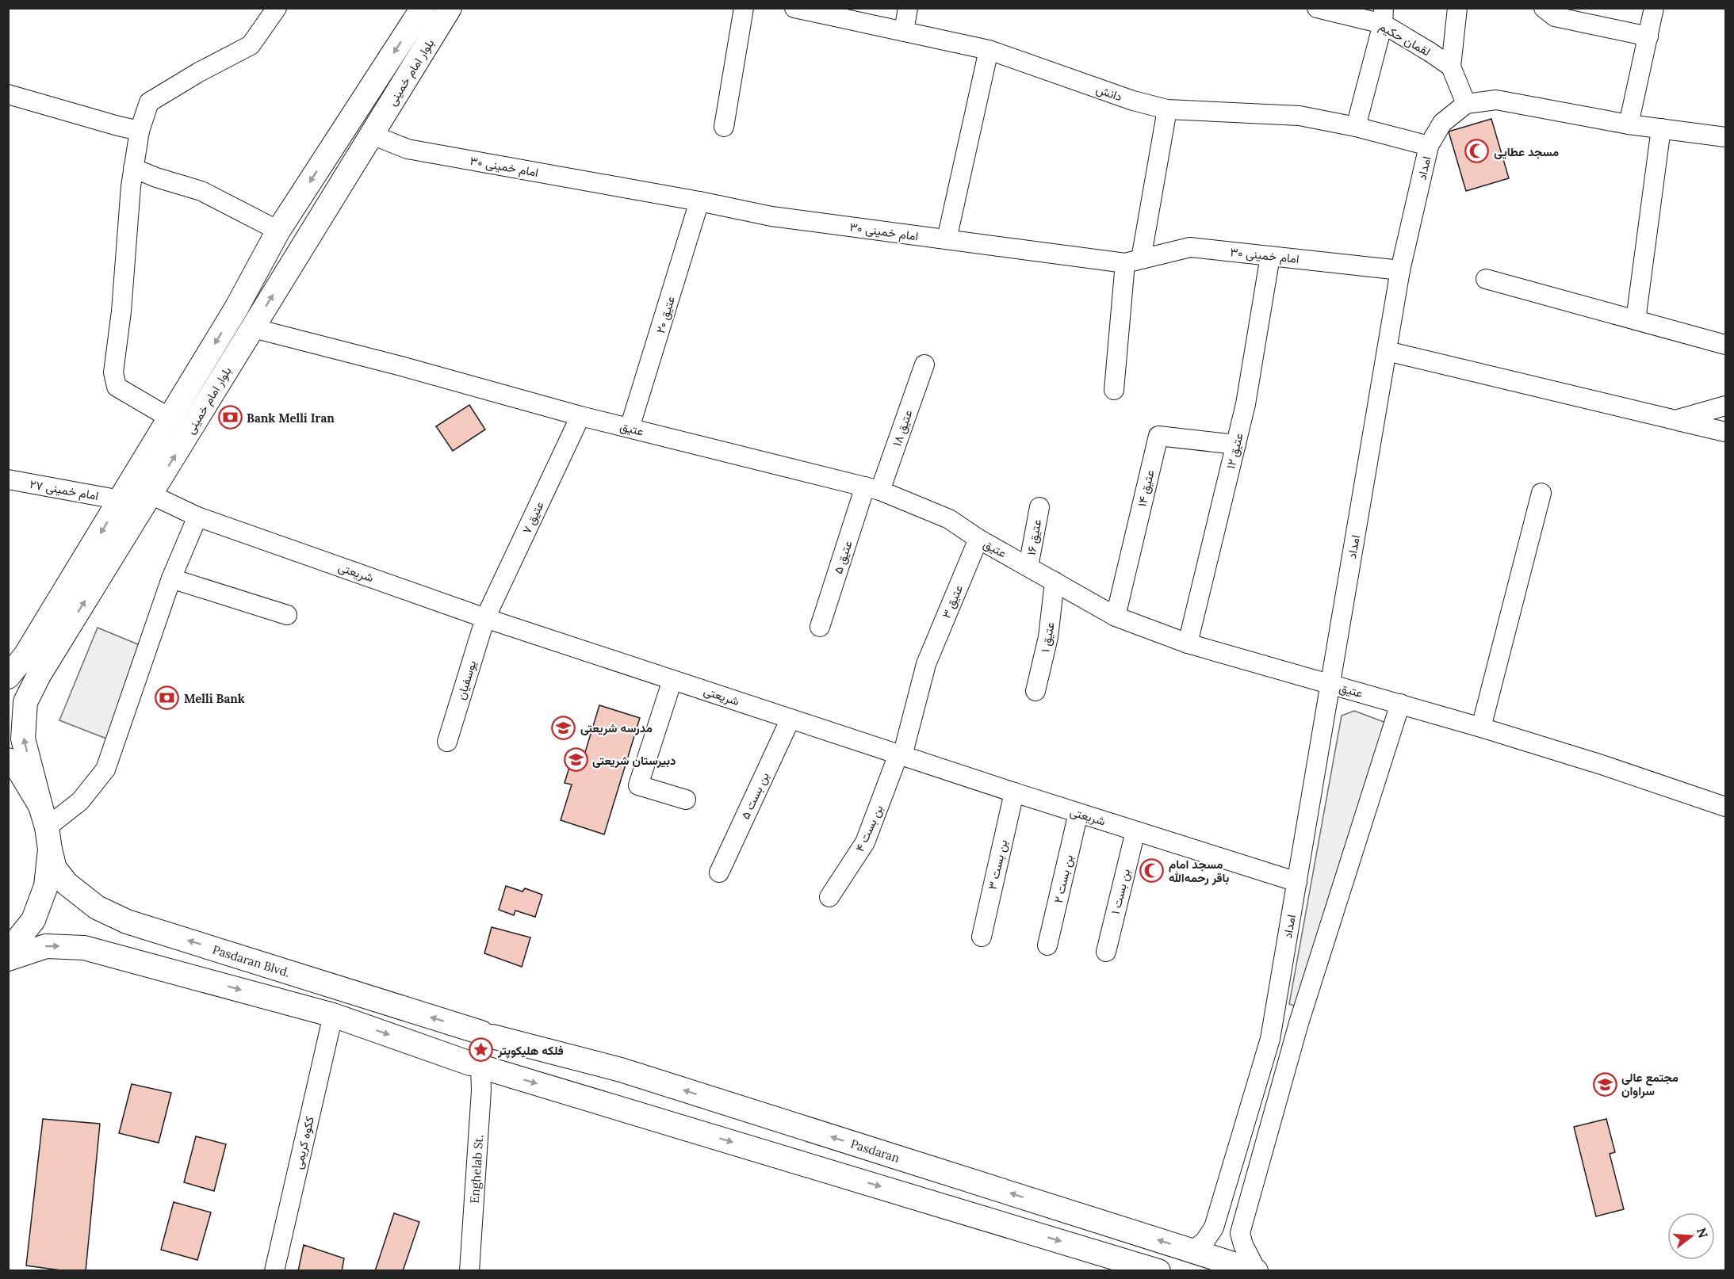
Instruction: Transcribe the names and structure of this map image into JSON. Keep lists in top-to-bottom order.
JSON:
{
  "streets": {
    "main road": ["بلوار امام خمینی", "Pasdaran Blvd.", "Pasdaran"],
    "street": [
      "لقمان حکیم",
      "دانش",
      "امام خمینی ۳۰",
      "امداد",
      "عتیق ۲۰",
      "عتیق ۱۸",
      "عتیق",
      "عتیق ۱۲",
      "عتیق ۱۴",
      "امام خمینی ۲۷",
      "عتیق ۷",
      "عتیق ۱۶",
      "عتیق ۵",
      "شریعتی",
      "عتیق ۳",
      "عتیق ۱",
      "یوسفیان",
      "بن بست ۵",
      "بن بست ۴",
      "بن بست ۳",
      "بن بست ۲",
      "بن بست ۱",
      "ککوه کریمی",
      "Enghelab St."
    ]
  },
  "crossings": [
    ["بلوار امام خمینی", "امام خمینی ۳۰"],
    ["بلوار امام خمینی", "عتیق"],
    ["بلوار امام خمینی", "امام خمینی ۲۷"],
    ["بلوار امام خمینی", "شریعتی"],
    ["بلوار امام خمینی", "Pasdaran Blvd."],
    ["دانش", "امداد"],
    ["امام خمینی ۳۰", "امداد"],
    ["امام خمینی ۳۰", "عتیق ۲۰"],
    ["امام خمینی ۳۰", "عتیق ۱۲"],
    ["امداد", "عتیق"],
    ["امداد", "شریعتی"],
    ["امداد", "Pasdaran"],
    ["عتیق ۲۰", "عتیق"],
    ["عتیق ۱۸", "عتیق"],
    ["عتیق ۱۸", "عتیق ۵"],
    ["عتیق", "عتیق ۱۲"],
    ["عتیق", "عتیق ۱۴"],
    ["عتیق", "عتیق ۷"],
    ["عتیق", "عتیق ۱۶"],
    ["عتیق", "عتیق ۵"],
    ["عتیق", "عتیق ۳"],
    ["عتیق", "عتیق ۱"],
    ["عتیق ۱۲", "عتیق ۱۴"],
    ["عتیق ۷", "شریعتی"],
    ["عتیق ۷", "یوسفیان"],
    ["شریعتی", "عتیق ۳"],
    ["شریعتی", "یوسفیان"],
    ["شریعتی", "بن بست ۵"],
    ["شریعتی", "بن بست ۴"],
    ["شریعتی", "بن بست ۳"],
    ["شریعتی", "بن بست ۲"],
    ["شریعتی", "بن بست ۱"],
    ["عتیق ۳", "بن بست ۴"],
    ["Pasdaran Blvd.", "Pasdaran"]
  ],
  "places": {
    "mosque": ["مسجد عطایی", "مسجد امام باقر رحمه‌الله"],
    "bank": ["Bank Melli Iran", "Melli Bank"],
    "school or university": ["مدرسه شریعتی", "دبیرستان شریعتی", "مجتمع عالی سراوان"],
    "place": ["فلکه هلیکوپتر"]
  },
  "north": "right"
}
